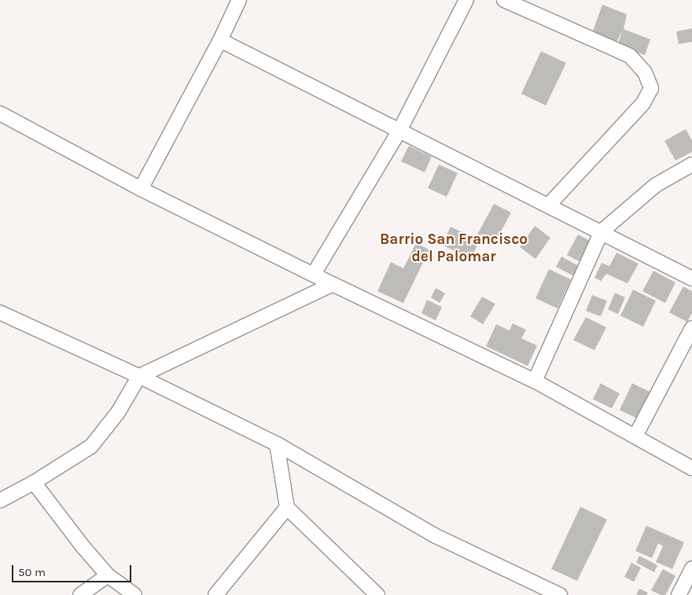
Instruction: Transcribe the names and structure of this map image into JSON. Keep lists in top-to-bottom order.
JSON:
{
  "districts": ["Barrio San Francisco del Palomar"],
  "scale_bar": "50 m"
}
